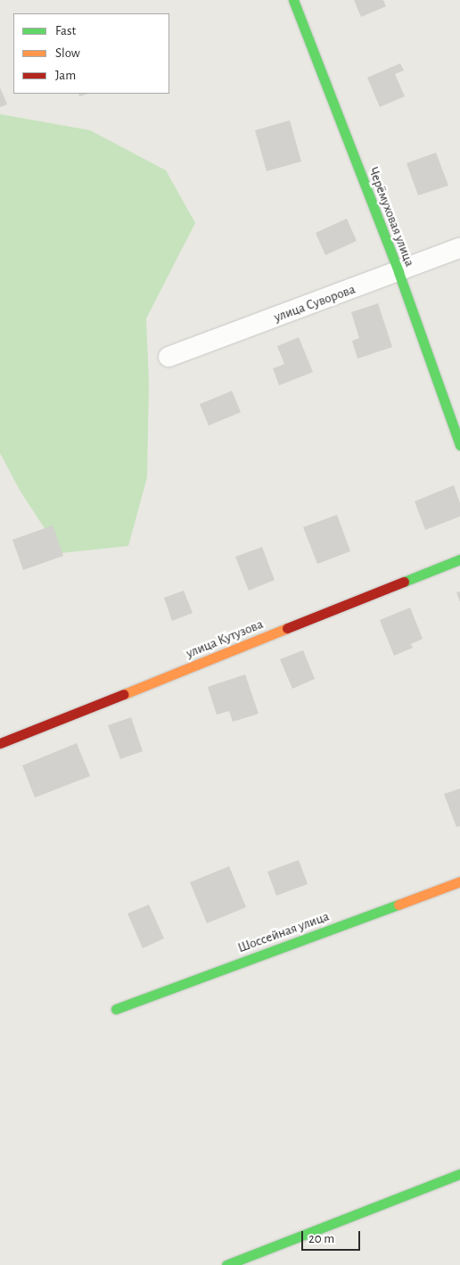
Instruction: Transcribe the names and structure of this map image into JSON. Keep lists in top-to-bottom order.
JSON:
{
  "streets": {
    "street": [
      "Черёмуховая улица",
      "улица Суворова",
      "улица Кутузова",
      "Шоссейная улица"
    ]
  },
  "crossings": [
    ["Черёмуховая улица", "улица Суворова"]
  ],
  "legend": ["Fast", "Slow", "Jam"],
  "scale_bar": "20 m"
}
